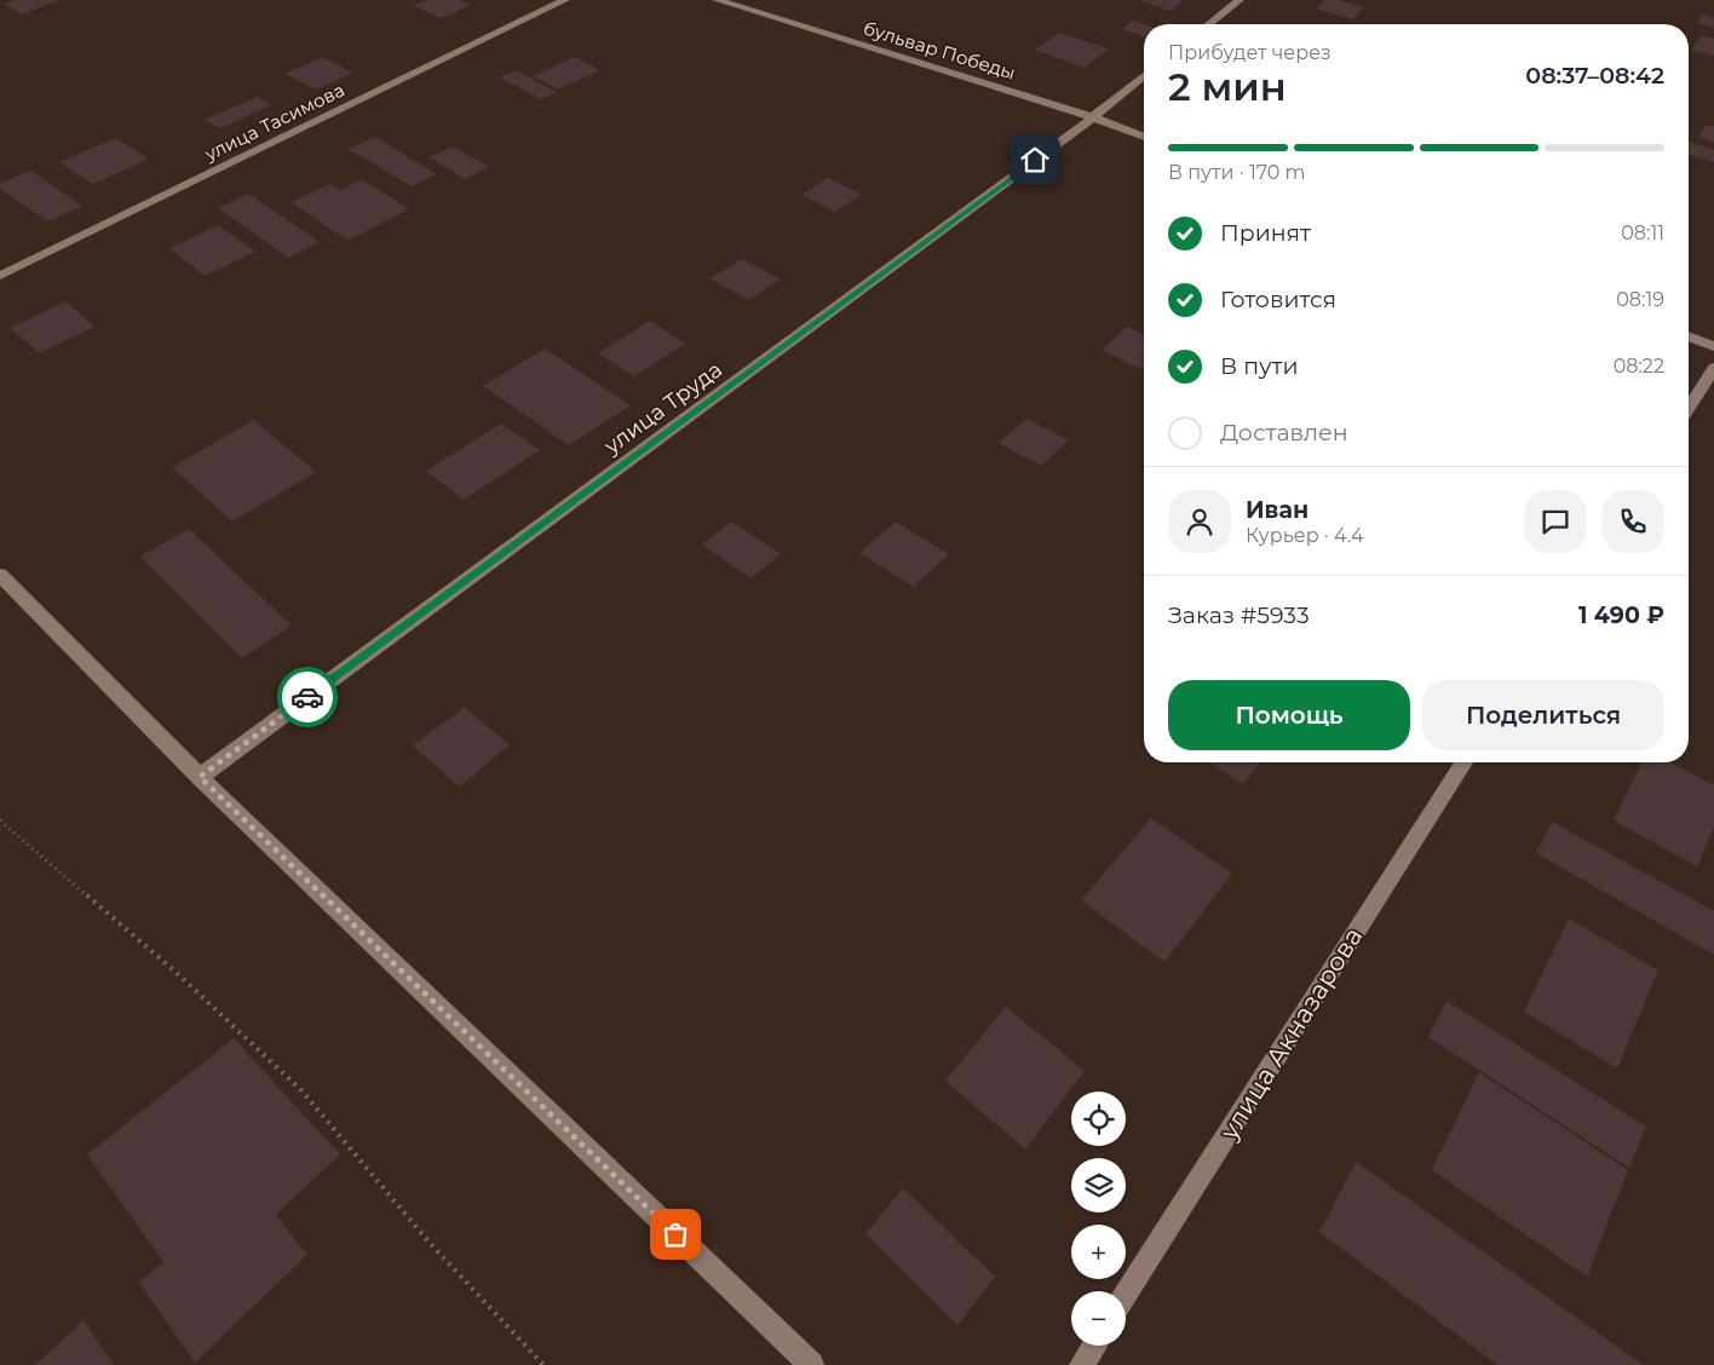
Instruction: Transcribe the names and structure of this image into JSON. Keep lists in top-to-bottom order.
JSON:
{
  "streets": {
    "street": [
      "бульвар Победы",
      "улица Тасимова",
      "улица Труда",
      "улица Акназарова"
    ]
  },
  "crossings": [
    ["бульвар Победы", "улица Труда"]
  ],
  "page": {
    "heading": ["2 мин", "Прибудет через", "08:37–08:42"],
    "panel": [
      "Иван",
      "Курьер · 4.4",
      "Заказ #5933",
      "1 490 ₽"
    ],
    "bar": "В пути · 170 m",
    "list": [
      ["Принят", "08:11"],
      ["Готовится", "08:19"],
      ["В пути", "08:22"],
      "Доставлен"
    ],
    "buttons": ["Помощь", "Поделиться"],
    "map_buttons": ["+", "−"]
  }
}
